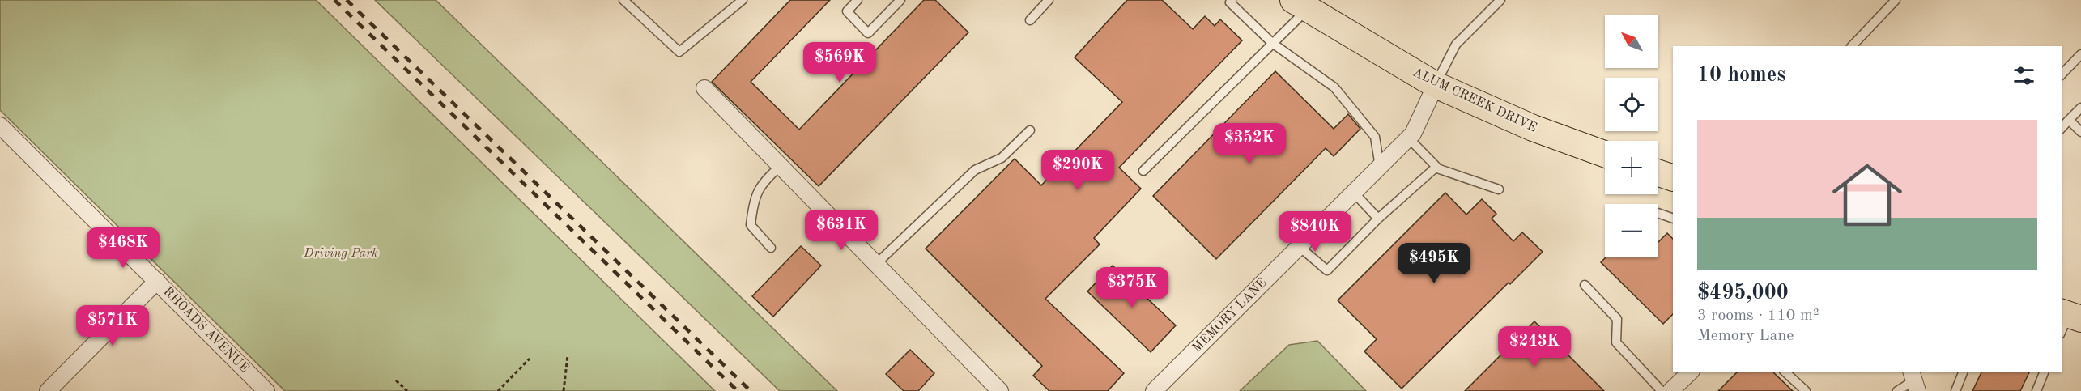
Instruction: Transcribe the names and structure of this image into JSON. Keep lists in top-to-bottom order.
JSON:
{
  "streets": {
    "main road": ["ALUM CREEK DRIVE"],
    "street": ["MEMORY LANE", "RHOADS AVENUE"]
  },
  "crossings": [
    ["ALUM CREEK DRIVE", "MEMORY LANE"]
  ],
  "parks": ["Driving Park"],
  "north": "top left",
  "page": {
    "map_buttons": ["+", "−"],
    "price": [
      "$569K",
      "$352K",
      "$290K",
      "$631K",
      "$840K",
      "$468K",
      "$495K",
      "$375K",
      "$571K",
      "$243K"
    ],
    "heading": "10 homes",
    "list": [
      {
        "name": "$495,000",
        "note": "3 rooms · 110 m² · Memory Lane"
      }
    ]
  }
}
